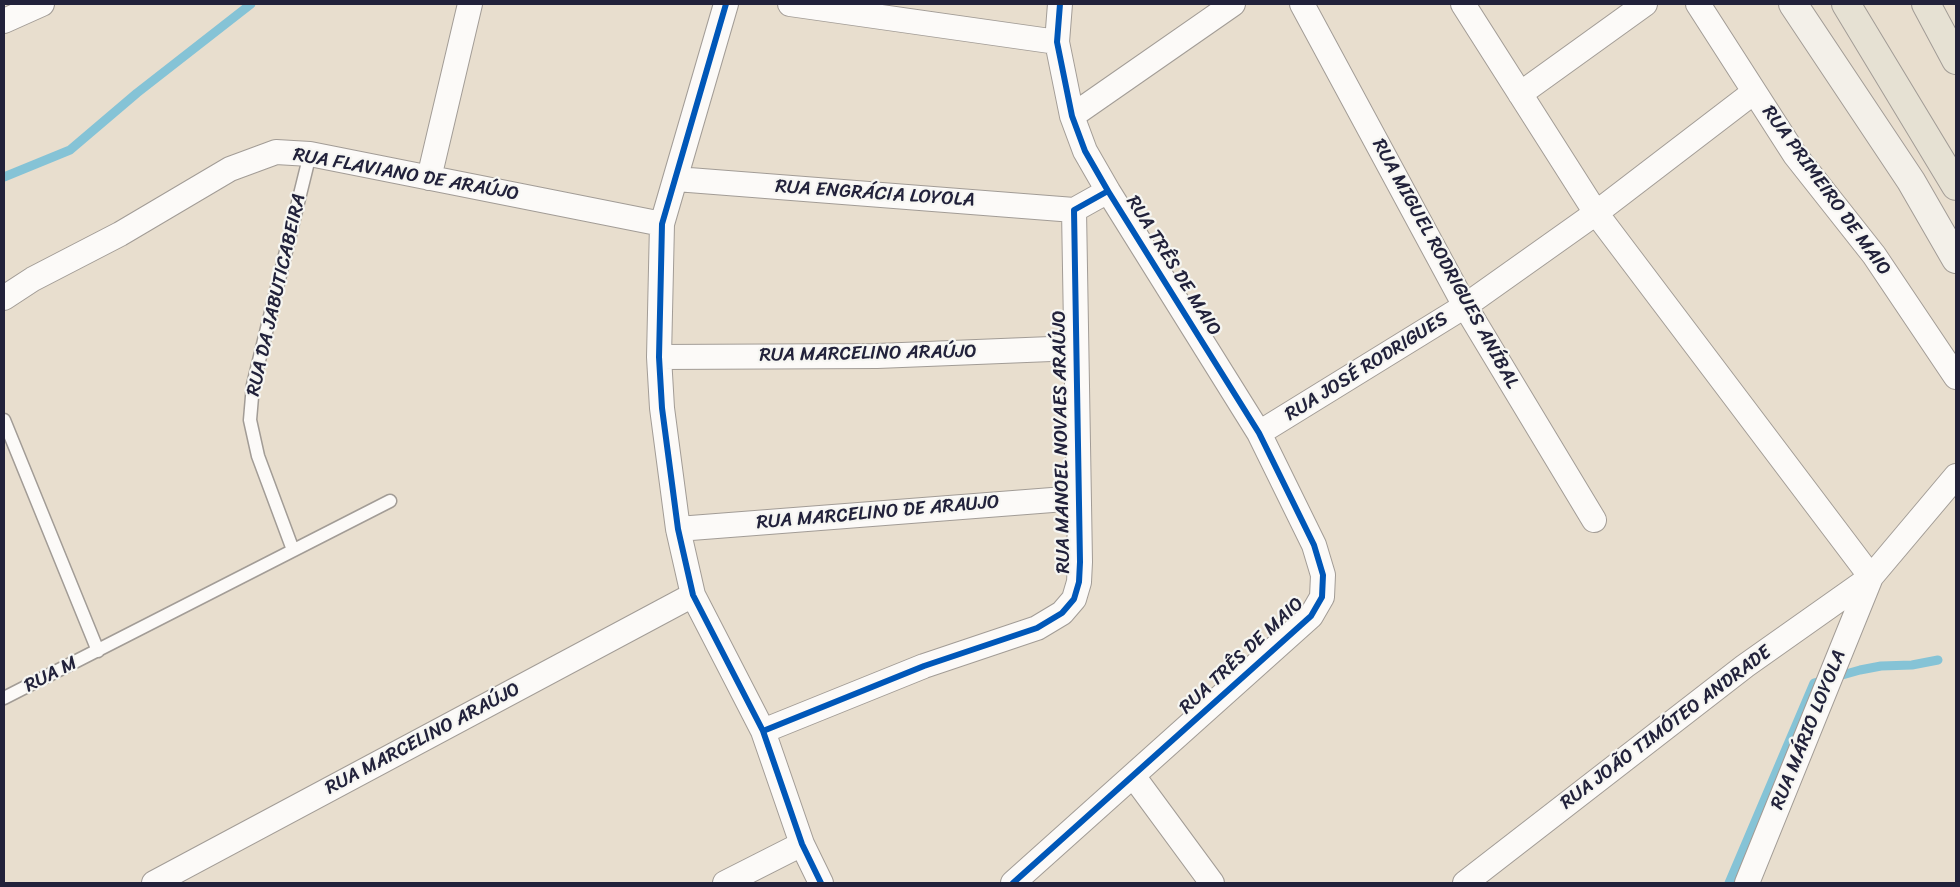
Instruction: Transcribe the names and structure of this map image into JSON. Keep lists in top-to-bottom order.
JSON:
{
  "streets": {
    "street": [
      "RUA FLAVIANO DE ARAÚJO",
      "RUA PRIMEIRO DE MAIO",
      "RUA ENGRÁCIA LOYOLA",
      "RUA MIGUEL RODRIGUES ANÍBAL",
      "RUA TRÊS DE MAIO",
      "RUA MARCELINO ARAÚJO",
      "RUA JOSÉ RODRIGUES",
      "RUA MANOEL NOVAES ARAÚJO",
      "RUA MARCELINO DE ARAUJO",
      "RUA JOÃO TIMÓTEO ANDRADE",
      "RUA MÁRIO LOYOLA"
    ],
    "lane": ["RUA DA JABUTICABEIRA", "RUA M"]
  },
  "crossings": [
    ["RUA FLAVIANO DE ARAÚJO", "RUA DA JABUTICABEIRA"],
    ["RUA PRIMEIRO DE MAIO", "RUA JOSÉ RODRIGUES"],
    ["RUA ENGRÁCIA LOYOLA", "RUA MANOEL NOVAES ARAÚJO"],
    ["RUA MIGUEL RODRIGUES ANÍBAL", "RUA JOSÉ RODRIGUES"],
    ["RUA TRÊS DE MAIO", "RUA JOSÉ RODRIGUES"],
    ["RUA MARCELINO ARAÚJO", "RUA MANOEL NOVAES ARAÚJO"],
    ["RUA MANOEL NOVAES ARAÚJO", "RUA MARCELINO DE ARAUJO"],
    ["RUA JOÃO TIMÓTEO ANDRADE", "RUA MÁRIO LOYOLA"]
  ]
}
